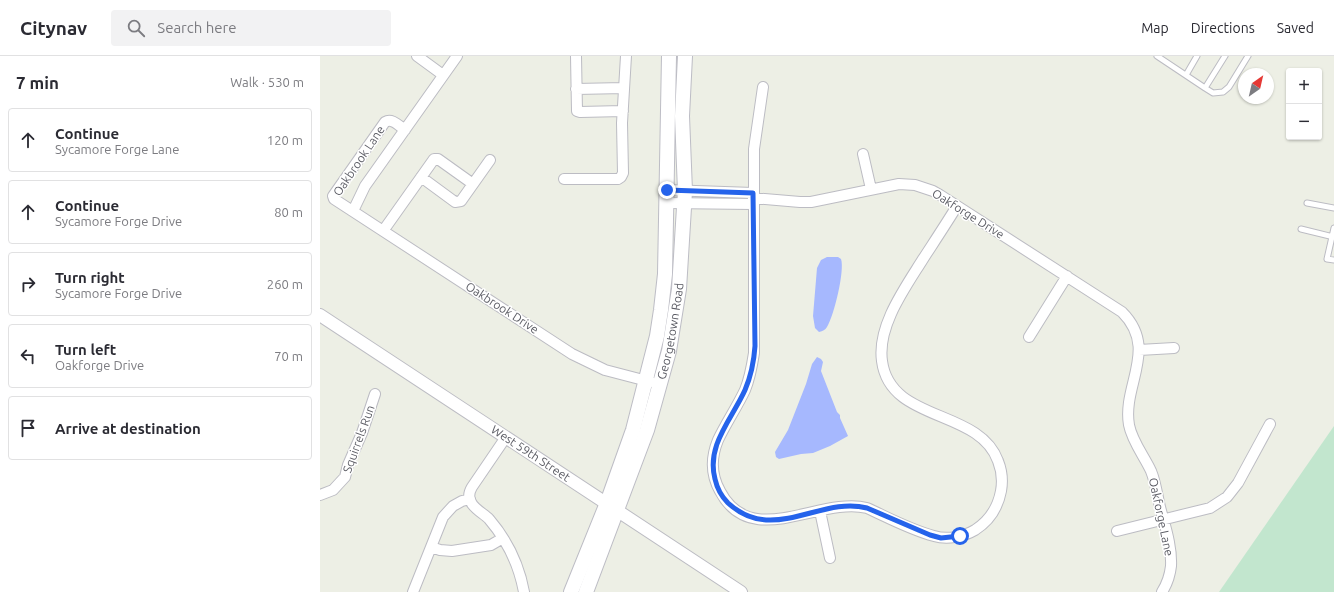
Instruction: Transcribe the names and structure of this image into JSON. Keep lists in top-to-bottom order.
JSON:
{
  "streets": {
    "main road": ["Georgetown Road"],
    "street": [
      "Oakbrook Lane",
      "Oakforge Drive",
      "Oakbrook Drive",
      "Squirrels Run",
      "West 59th Street",
      "Oakforge Lane"
    ]
  },
  "crossings": [
    ["Oakbrook Lane", "Oakbrook Drive"],
    ["Oakforge Drive", "Georgetown Road"],
    ["Oakforge Drive", "Oakforge Lane"],
    ["Oakbrook Drive", "Georgetown Road"],
    ["Georgetown Road", "West 59th Street"]
  ],
  "north": "top right",
  "page": {
    "header": "Citynav",
    "search": "Search here",
    "nav": ["Map", "Directions", "Saved"],
    "heading": ["7 min", "Walk · 530 m"],
    "map_buttons": ["+", "−"],
    "list": [
      ["Continue", "Sycamore Forge Lane", "120 m"],
      ["Continue", "Sycamore Forge Drive", "80 m"],
      ["Turn right", "Sycamore Forge Drive", "260 m"],
      ["Turn left", "Oakforge Drive", "70 m"],
      "Arrive at destination"
    ]
  }
}
